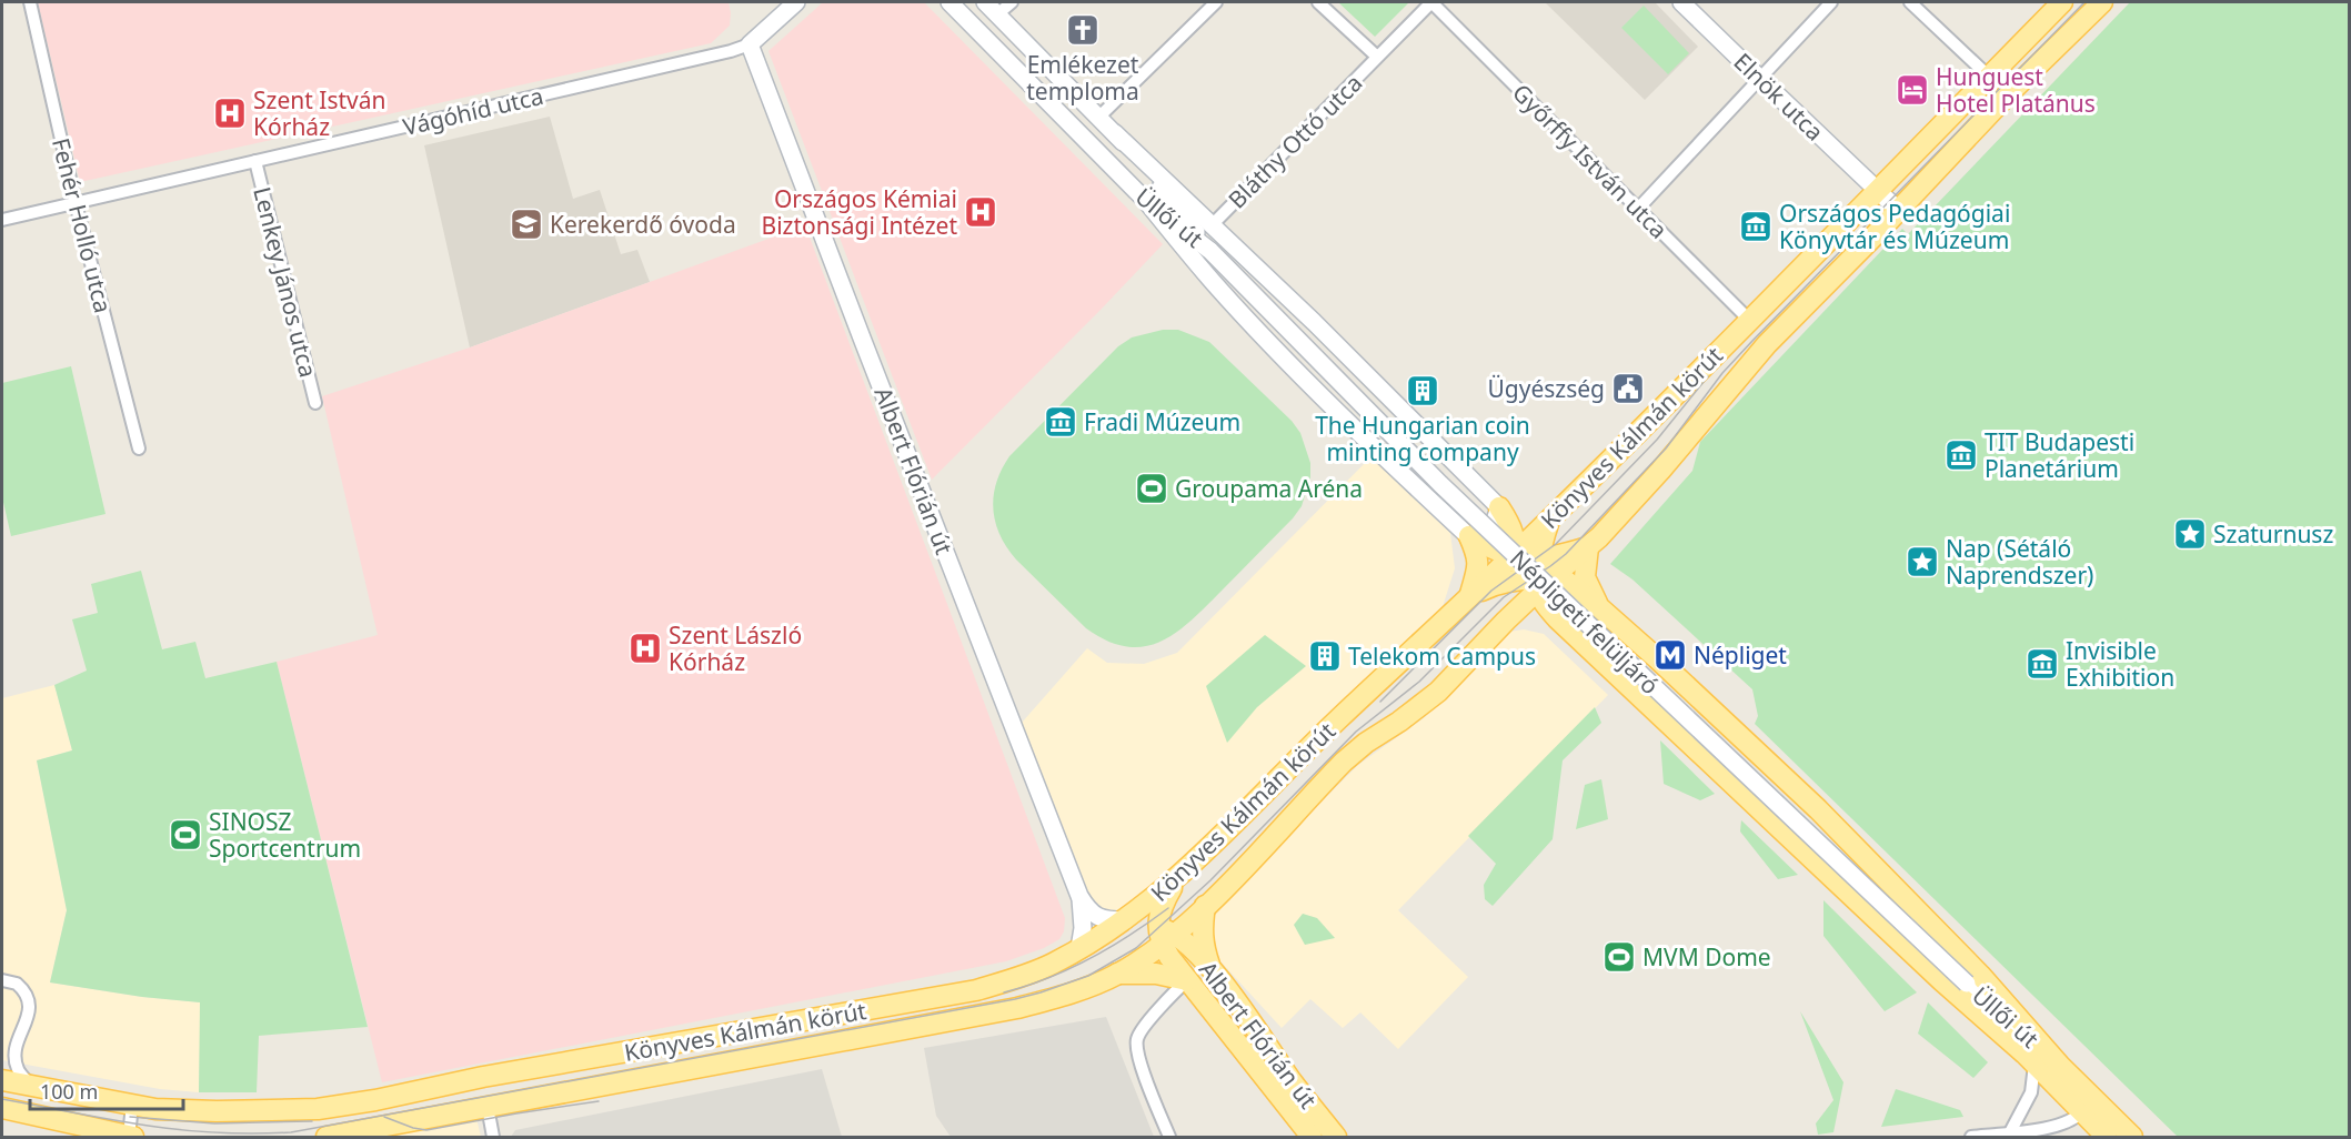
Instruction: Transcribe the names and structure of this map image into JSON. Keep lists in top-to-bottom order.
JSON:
{
  "streets": {
    "main road": [
      "Elnök utca",
      "Üllői út",
      "Könyves Kálmán körút",
      "Albert Flórián út",
      "Népligeti felüljáró"
    ],
    "street": [
      "Vágóhíd utca",
      "Bláthy Ottó utca",
      "Győrffy István utca",
      "Fehér Holló utca",
      "Lenkey János utca"
    ]
  },
  "crossings": [
    ["Elnök utca", "Könyves Kálmán körút"],
    ["Vágóhíd utca", "Fehér Holló utca"],
    ["Vágóhíd utca", "Lenkey János utca"],
    ["Vágóhíd utca", "Albert Flórián út"],
    ["Bláthy Ottó utca", "Győrffy István utca"],
    ["Győrffy István utca", "Könyves Kálmán körút"],
    ["Üllői út", "Népligeti felüljáró"],
    ["Könyves Kálmán körút", "Albert Flórián út"]
  ],
  "places": {
    "church": ["Emlékezet temploma"],
    "hotel": ["Hunguest Hotel Platánus"],
    "hospital": ["Szent István Kórház", "Országos Kémiai Biztonsági Intézet", "Szent László Kórház"],
    "school or university": ["Kerekerdő óvoda"],
    "museum": [
      "Országos Pedagógiai Könyvtár és Múzeum",
      "Fradi Múzeum",
      "TIT Budapesti Planetárium",
      "Invisible Exhibition"
    ],
    "public building": ["Ügyészség"],
    "building": ["The Hungarian coin minting company", "Telekom Campus"],
    "sports": ["Groupama Aréna", "SINOSZ Sportcentrum", "MVM Dome"],
    "place": ["Szaturnusz", "Nap (Sétáló Naprendszer)"],
    "metro station": ["Népliget"]
  },
  "scale_bar": "100 m"
}
